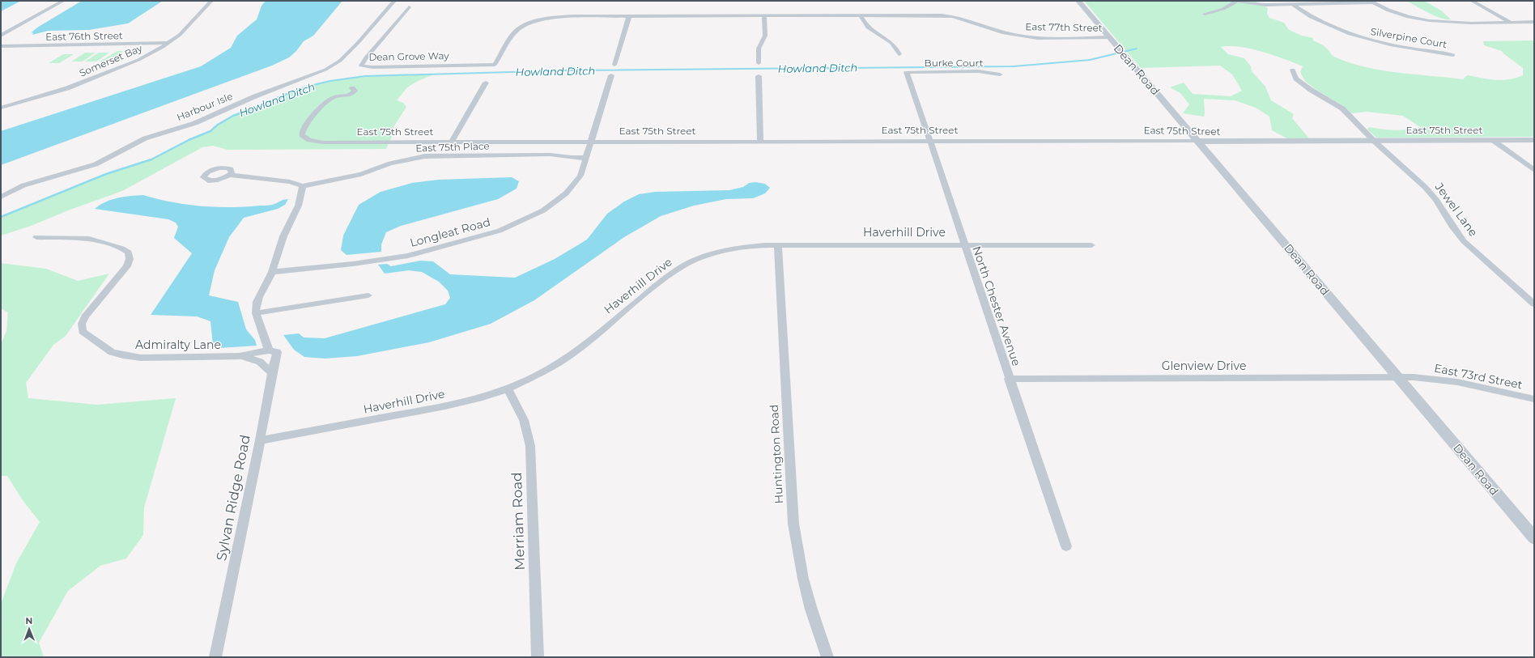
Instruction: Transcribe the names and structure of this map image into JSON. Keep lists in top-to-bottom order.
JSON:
{
  "streets": {
    "street": [
      "East 77th Street",
      "East 76th Street",
      "Silverpine Court",
      "Dean Grove Way",
      "Somerset Bay",
      "Burke Court",
      "Dean Road",
      "Harbour Isle",
      "East 75th Street",
      "East 75th Place",
      "Jewel Lane",
      "Longleat Road",
      "Haverhill Drive",
      "North Chester Avenue",
      "Admiralty Lane",
      "Glenview Drive",
      "East 73rd Street",
      "Huntington Road",
      "Sylvan Ridge Road",
      "Merriam Road"
    ]
  },
  "crossings": [
    ["East 77th Street", "Dean Grove Way"],
    ["East 77th Street", "Dean Road"],
    ["East 76th Street", "Somerset Bay"],
    ["Burke Court", "North Chester Avenue"],
    ["Dean Road", "East 75th Street"],
    ["Dean Road", "Glenview Drive"],
    ["Dean Road", "East 73rd Street"],
    ["East 75th Street", "Jewel Lane"],
    ["East 75th Street", "Longleat Road"],
    ["East 75th Street", "North Chester Avenue"],
    ["East 75th Place", "Longleat Road"],
    ["Haverhill Drive", "North Chester Avenue"],
    ["Haverhill Drive", "Huntington Road"],
    ["Haverhill Drive", "Sylvan Ridge Road"],
    ["Haverhill Drive", "Merriam Road"],
    ["North Chester Avenue", "Glenview Drive"],
    ["Admiralty Lane", "Sylvan Ridge Road"],
    ["Glenview Drive", "East 73rd Street"]
  ],
  "water": ["Howland Ditch"],
  "north": "top"
}
